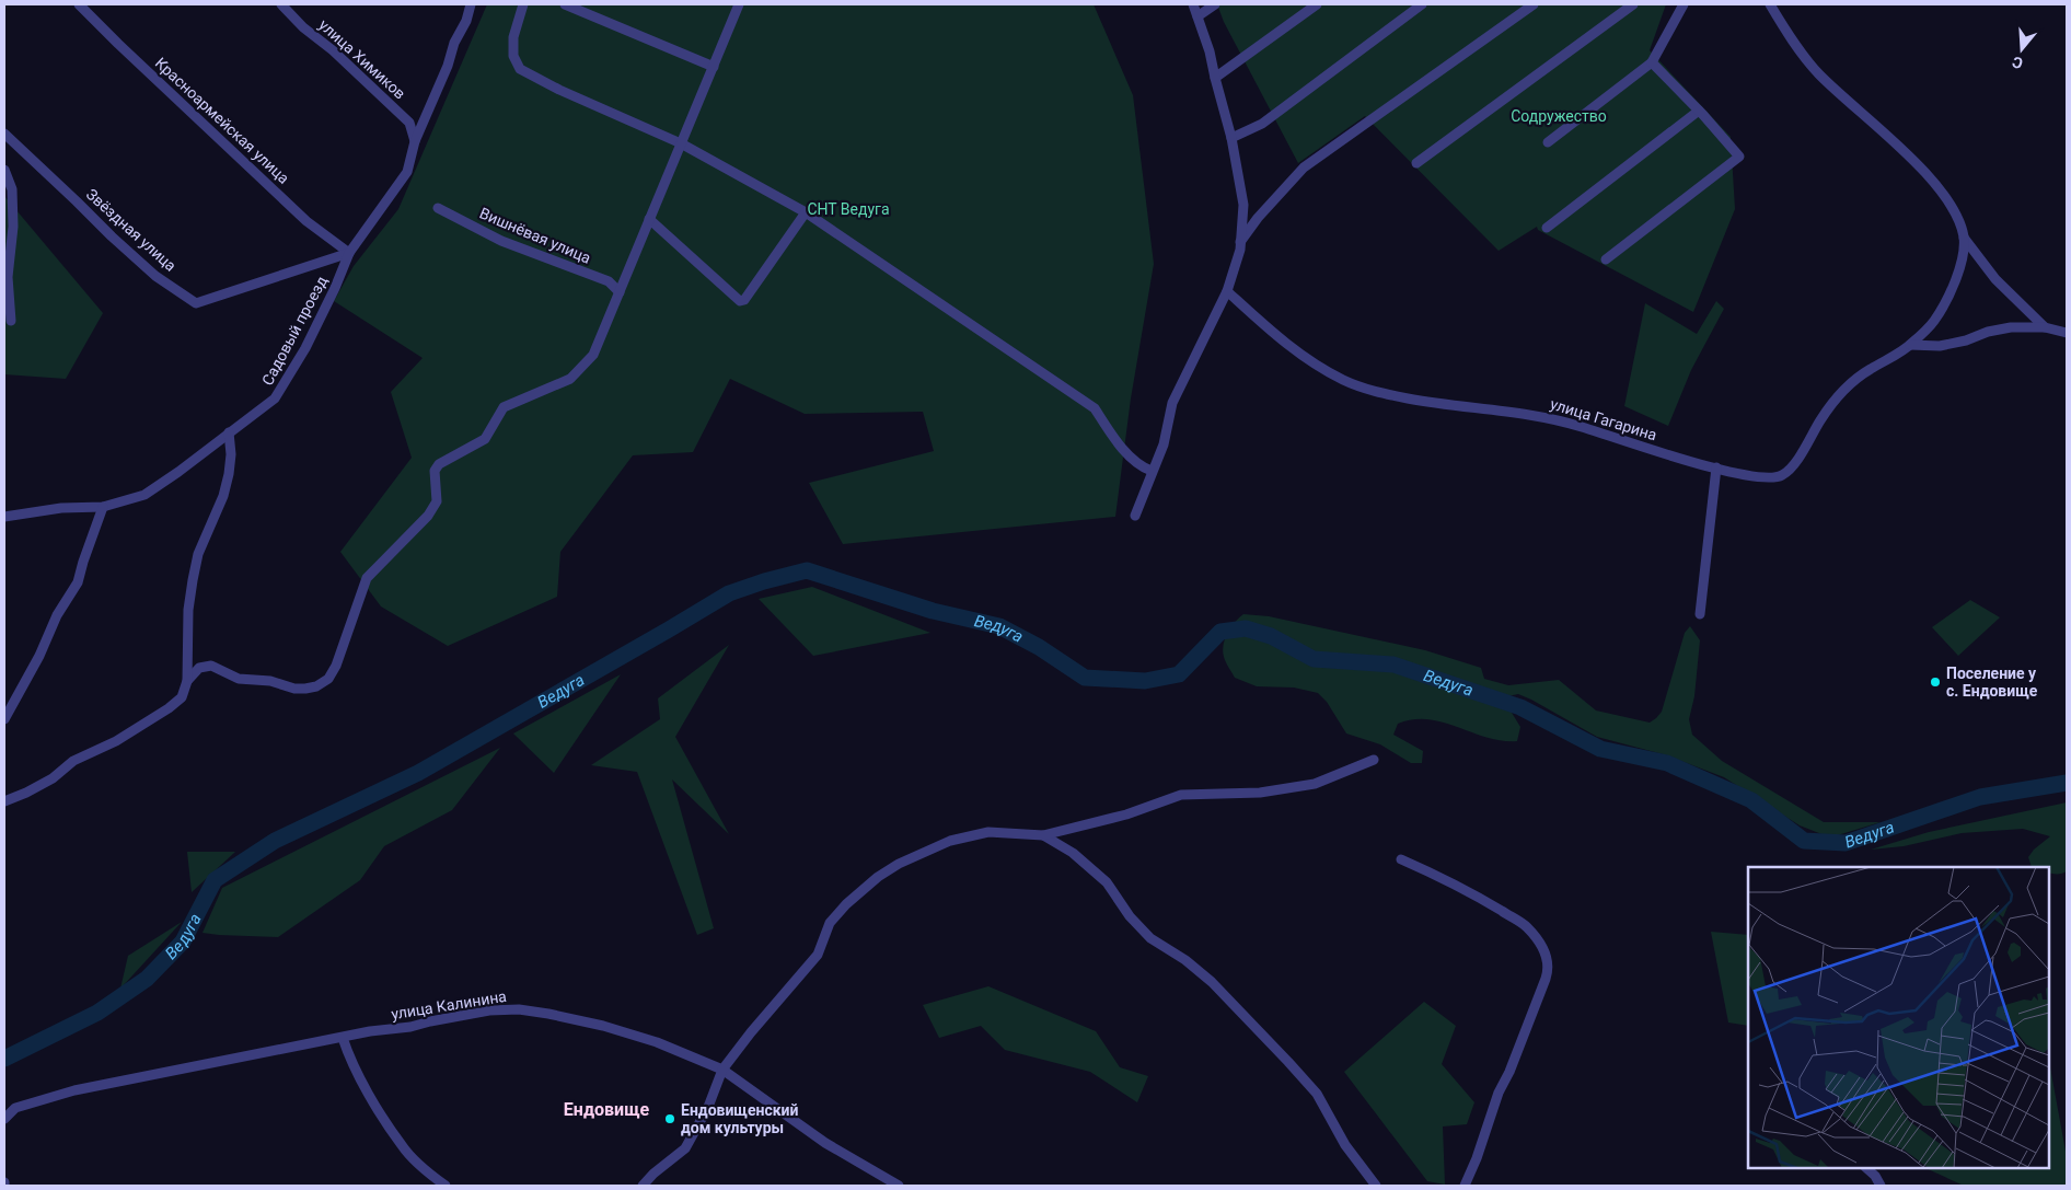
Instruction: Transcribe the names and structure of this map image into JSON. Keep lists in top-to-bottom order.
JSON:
{
  "streets": {
    "street": [
      "улица Химиков",
      "Красноармейская улица",
      "Звёздная улица",
      "Вишнёвая улица",
      "Садовый проезд",
      "улица Гагарина",
      "улица Калинина"
    ]
  },
  "crossings": [
    ["улица Химиков", "Садовый проезд"],
    ["Красноармейская улица", "Звёздная улица"],
    ["Красноармейская улица", "Садовый проезд"],
    ["Звёздная улица", "Садовый проезд"]
  ],
  "districts": ["Ендовище"],
  "water": ["Ведуга"],
  "parks": ["Содружество", "СНТ Ведуга"],
  "places": ["Поселение у с. Ендовище", "Ендовищенский дом культуры"],
  "north": "bottom"
}
